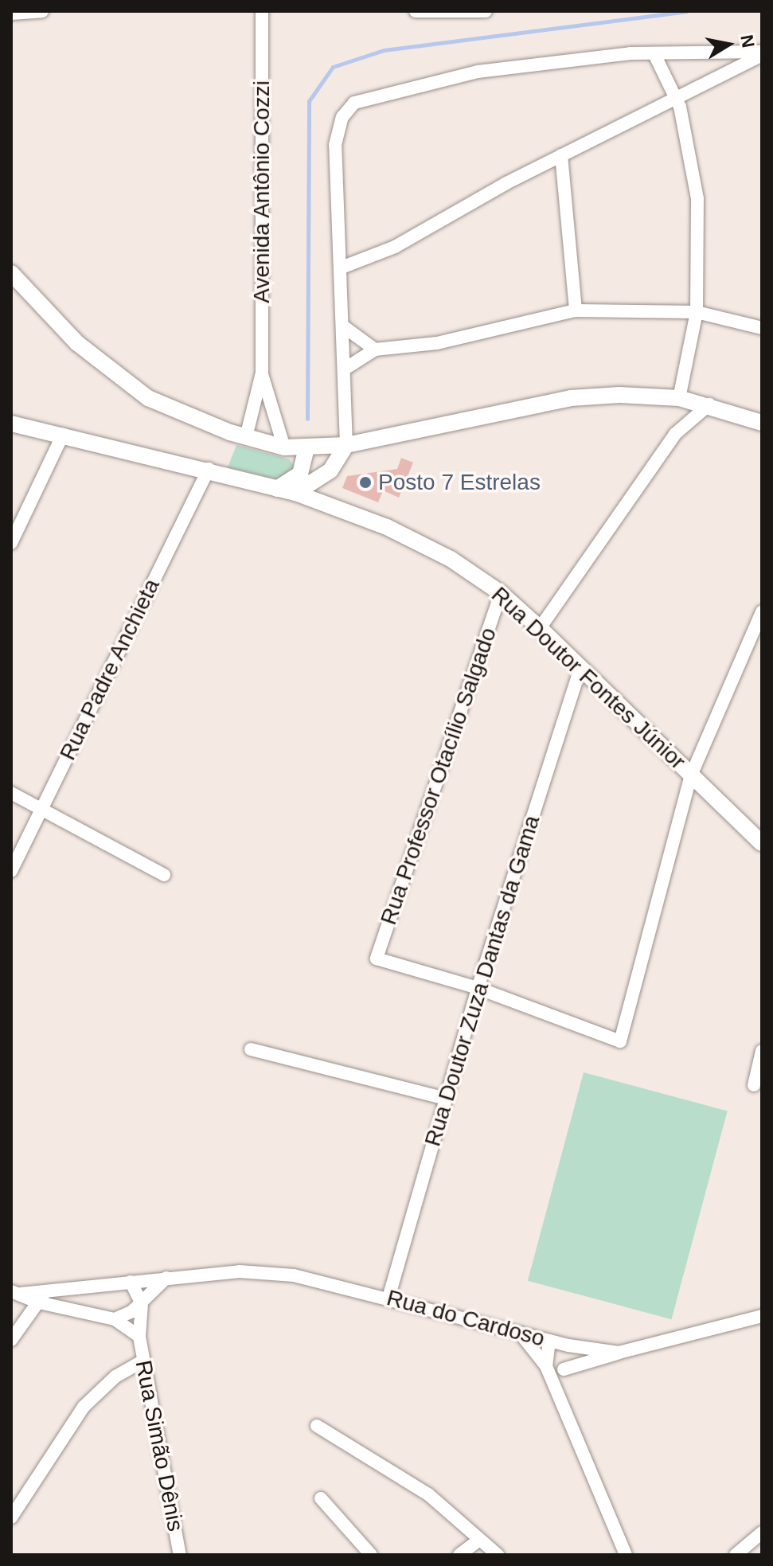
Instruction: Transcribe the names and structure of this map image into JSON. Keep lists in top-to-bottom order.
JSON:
{
  "streets": {
    "street": [
      "Avenida Antônio Cozzi",
      "Rua Padre Anchieta",
      "Rua Doutor Fontes Júnior",
      "Rua Professor Otacílio Salgado",
      "Rua Doutor Zuza Dantas da Gama",
      "Rua do Cardoso",
      "Rua Simão Dênis"
    ]
  },
  "crossings": [
    ["Rua Padre Anchieta", "Rua Doutor Fontes Júnior"],
    ["Rua Doutor Fontes Júnior", "Rua Professor Otacílio Salgado"],
    ["Rua Doutor Fontes Júnior", "Rua Doutor Zuza Dantas da Gama"],
    ["Rua Professor Otacílio Salgado", "Rua Doutor Zuza Dantas da Gama"],
    ["Rua Doutor Zuza Dantas da Gama", "Rua do Cardoso"]
  ],
  "places": ["Posto 7 Estrelas"],
  "north": "right"
}
